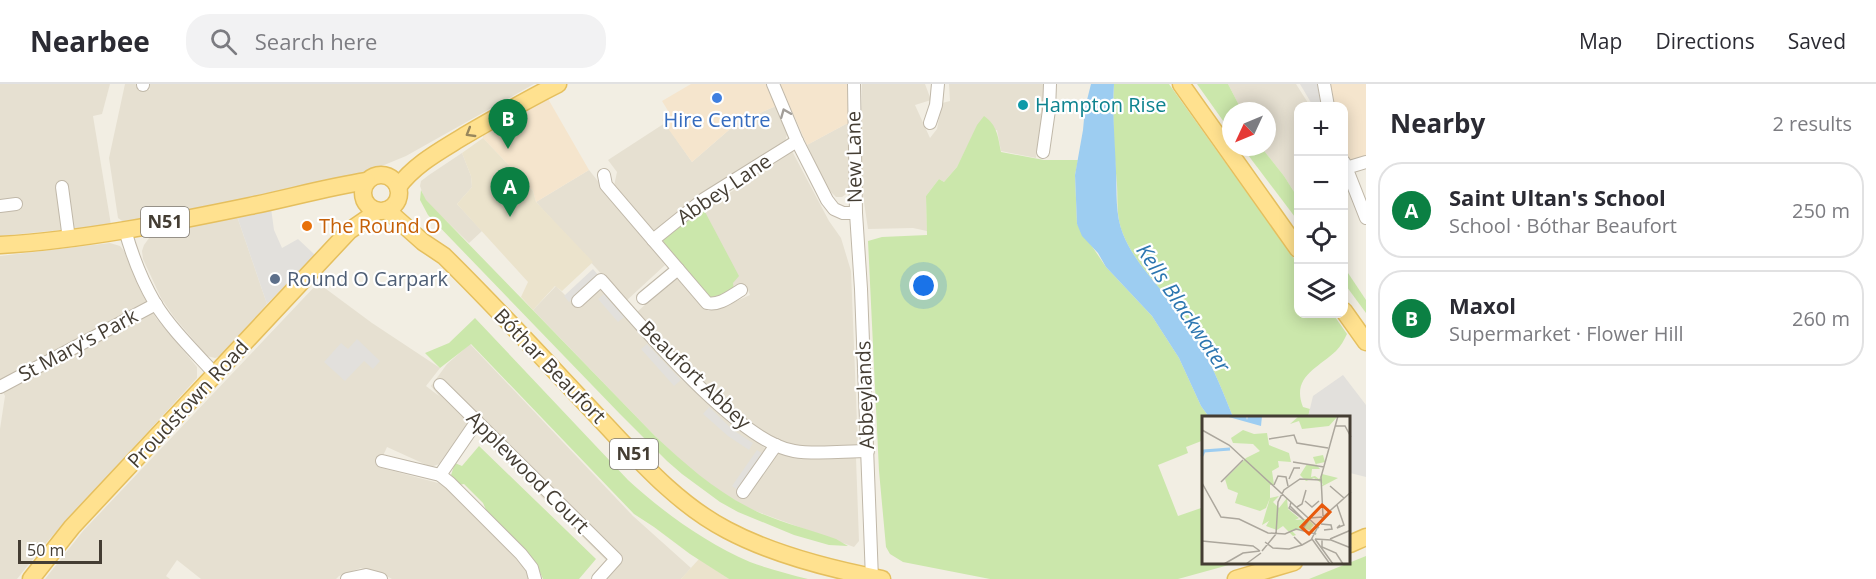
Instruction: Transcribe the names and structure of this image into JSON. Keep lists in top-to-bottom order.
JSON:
{
  "streets": {
    "main road": ["N51", "Bóthar Beaufort", "Proudstown Road"],
    "street": [
      "New Lane",
      "Abbey Lane",
      "St Mary's Park",
      "Beaufort Abbey",
      "Abbeylands",
      "Applewood Court"
    ]
  },
  "crossings": [
    ["New Lane", "Abbey Lane"],
    ["New Lane", "Abbeylands"],
    ["N51", "Bóthar Beaufort"],
    ["N51", "Proudstown Road"],
    ["Bóthar Beaufort", "Abbeylands"],
    ["Bóthar Beaufort", "Proudstown Road"],
    ["Beaufort Abbey", "Abbeylands"]
  ],
  "water": ["Kells Blackwater"],
  "places": [
    "Hire Centre",
    "Hampton Rise",
    "The Round O",
    "Round O Carpark"
  ],
  "scale_bar": "50 m",
  "north": "bottom left",
  "page": {
    "header": "Nearbee",
    "search": "Search here",
    "nav": ["Map", "Directions", "Saved"],
    "heading": ["Nearby", "2 results"],
    "pins": ["B", "A"],
    "map_buttons": ["+", "−"],
    "list": [
      {
        "mark": "A",
        "name": "Saint Ultan's School",
        "note": "School · Bóthar Beaufort",
        "value": "250 m"
      },
      {
        "mark": "B",
        "name": "Maxol",
        "note": "Supermarket · Flower Hill",
        "value": "260 m"
      }
    ],
    "scale": "50 m"
  }
}
